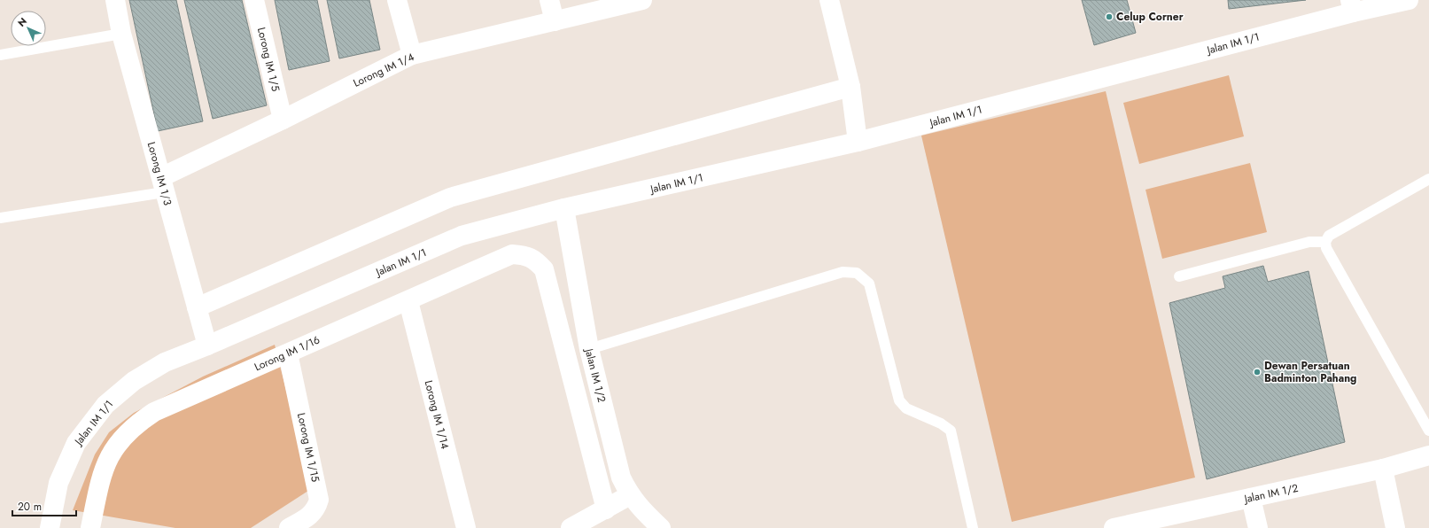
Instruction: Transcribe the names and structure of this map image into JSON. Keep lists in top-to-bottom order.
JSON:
{
  "streets": {
    "street": [
      "Jalan IM 1/1",
      "Lorong IM 1/5",
      "Lorong IM 1/4",
      "Lorong IM 1/3",
      "Lorong IM 1/16",
      "Jalan IM 1/2",
      "Lorong IM 1/14",
      "Lorong IM 1/15"
    ]
  },
  "crossings": [
    ["Jalan IM 1/1", "Lorong IM 1/3"],
    ["Jalan IM 1/1", "Jalan IM 1/2"],
    ["Lorong IM 1/5", "Lorong IM 1/4"],
    ["Lorong IM 1/4", "Lorong IM 1/3"],
    ["Lorong IM 1/16", "Lorong IM 1/14"],
    ["Lorong IM 1/16", "Lorong IM 1/15"]
  ],
  "places": ["Celup Corner", "Dewan Persatuan Badminton Pahang"],
  "scale_bar": "20 m",
  "north": "top left"
}
